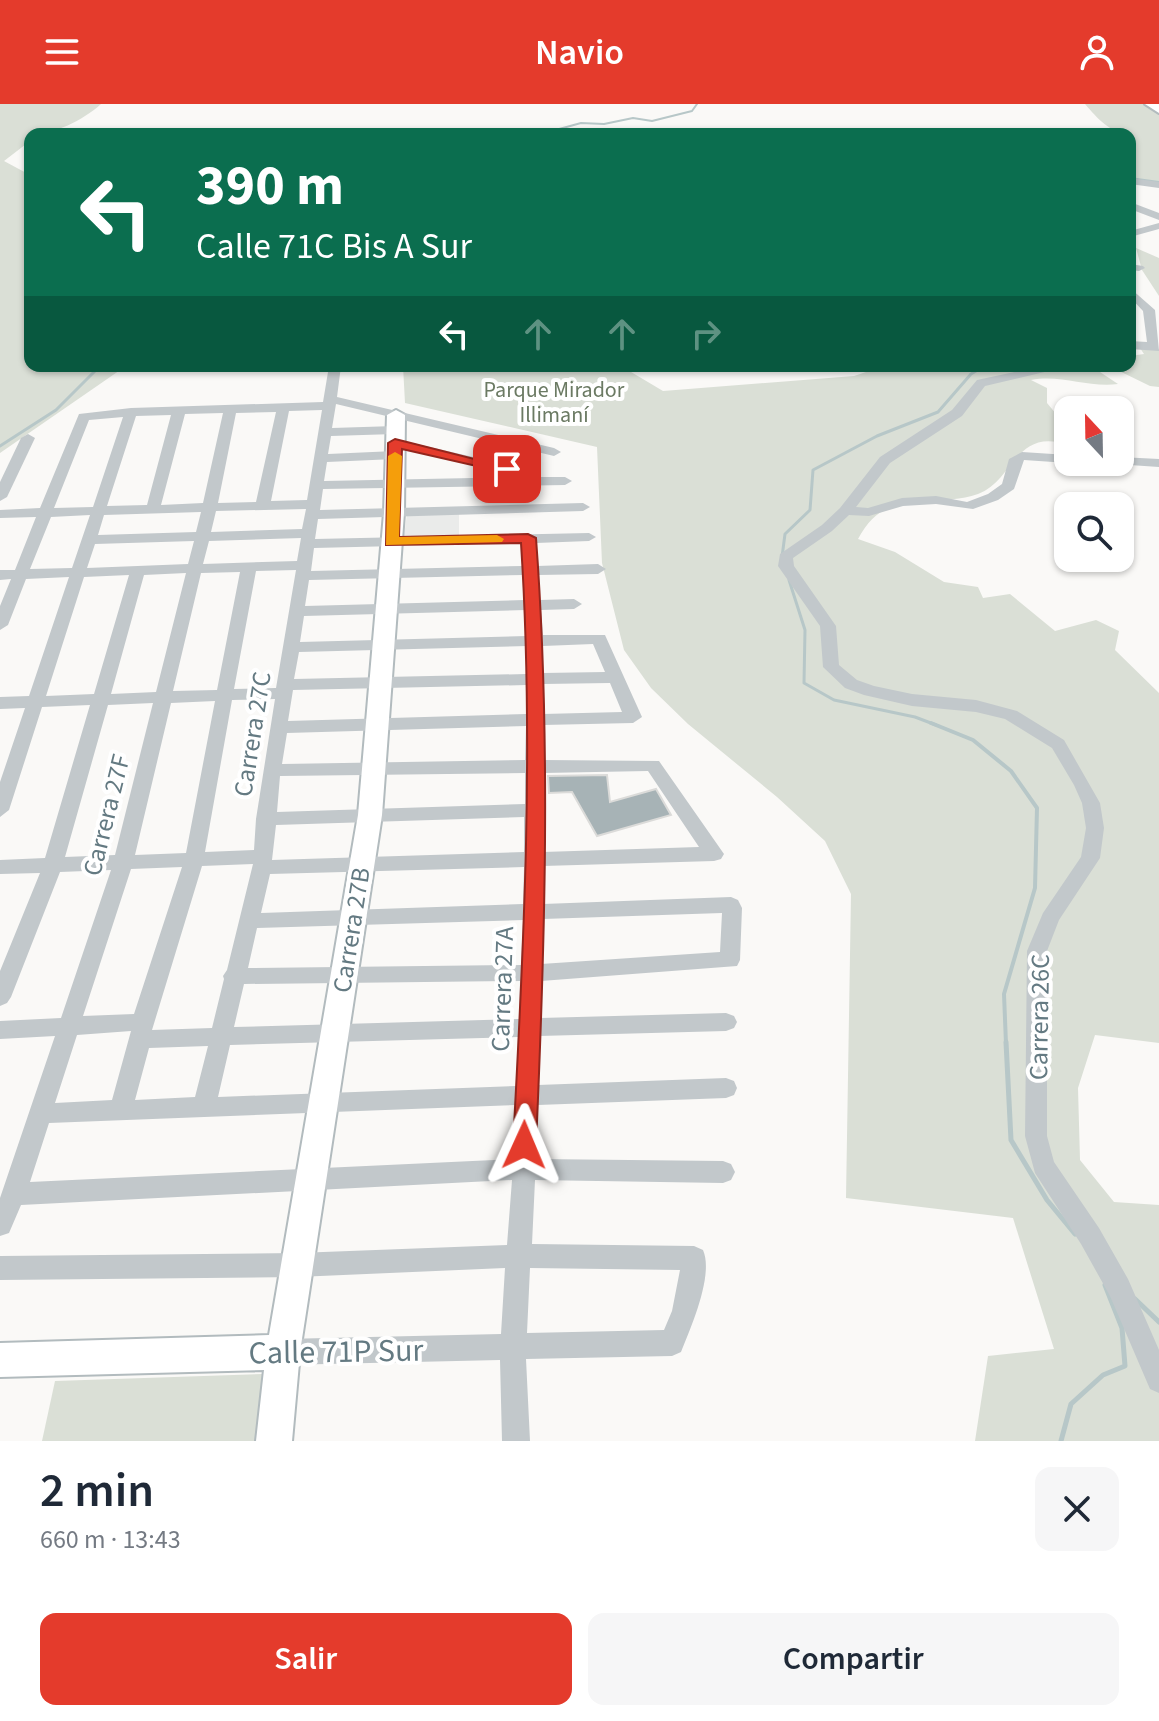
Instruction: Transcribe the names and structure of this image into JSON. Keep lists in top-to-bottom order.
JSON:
{
  "streets": {
    "street": [
      "Carrera 27C",
      "Carrera 27F",
      "Carrera 27B",
      "Carrera 27A",
      "Carrera 26C",
      "Calle 71P Sur"
    ]
  },
  "crossings": [
    ["Carrera 27B", "Calle 71P Sur"],
    ["Carrera 27A", "Calle 71P Sur"]
  ],
  "parks": ["Parque Mirador Illimaní"],
  "north": "top",
  "page": {
    "header": "Navio",
    "turn": ["390 m", "Calle 71C Bis A Sur"],
    "heading": ["2 min", "660 m · 13:43"],
    "buttons": ["Salir", "Compartir"]
  }
}
